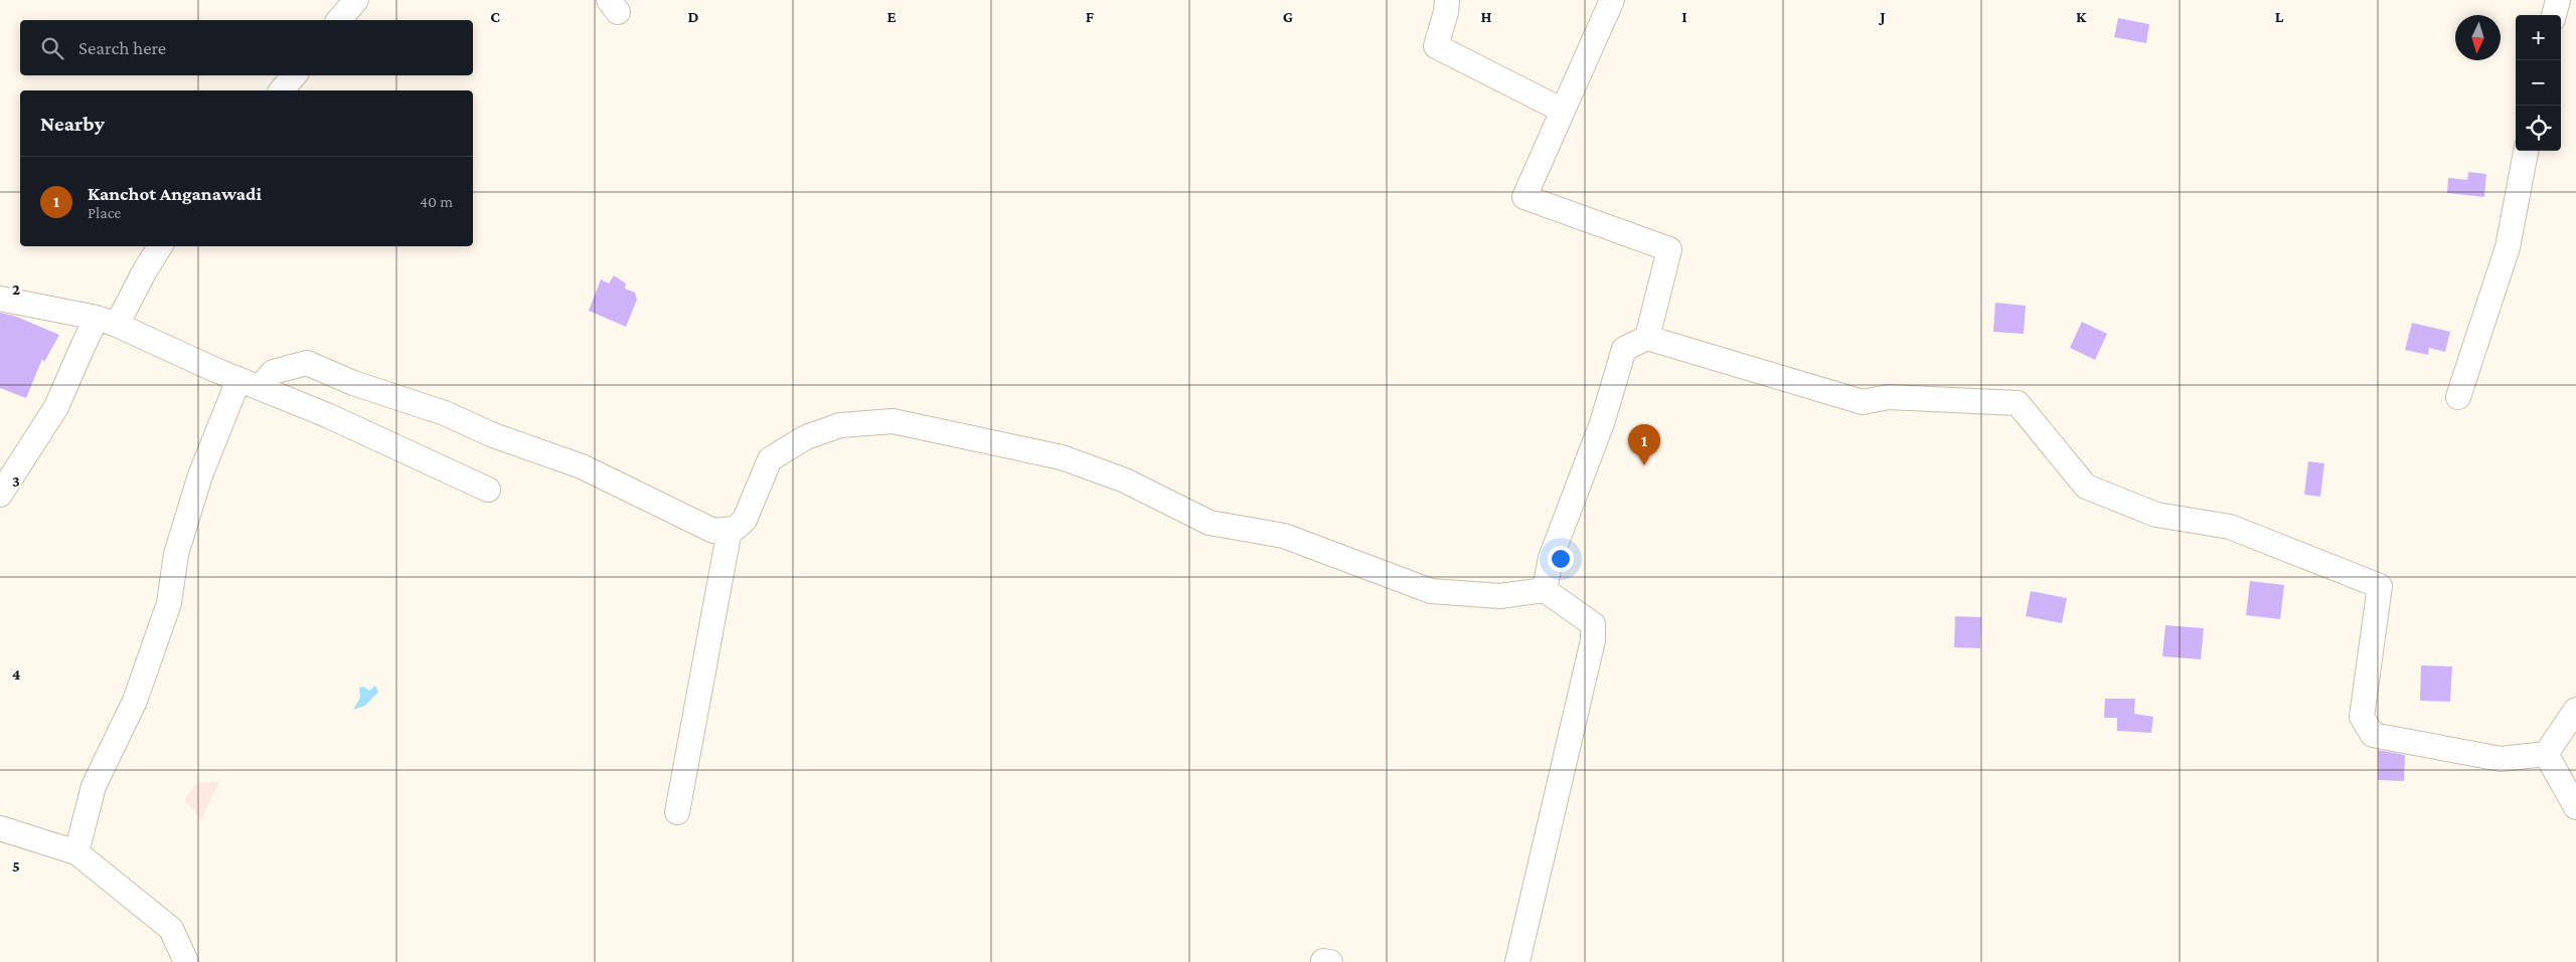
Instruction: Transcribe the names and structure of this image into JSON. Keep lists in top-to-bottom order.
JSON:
{
  "north": "bottom",
  "page": {
    "map_buttons": ["+", "−"],
    "search": "Search here",
    "heading": "Nearby",
    "list": [
      {
        "mark": "1",
        "name": "Kanchot Anganawadi",
        "note": "Place",
        "value": "40 m"
      }
    ],
    "pins": "1"
  },
  "grid": {
    "columns": [
      "C",
      "D",
      "E",
      "F",
      "G",
      "H",
      "I",
      "J",
      "K",
      "L"
    ],
    "rows": [
      "2",
      "3",
      "4",
      "5"
    ]
  }
}
